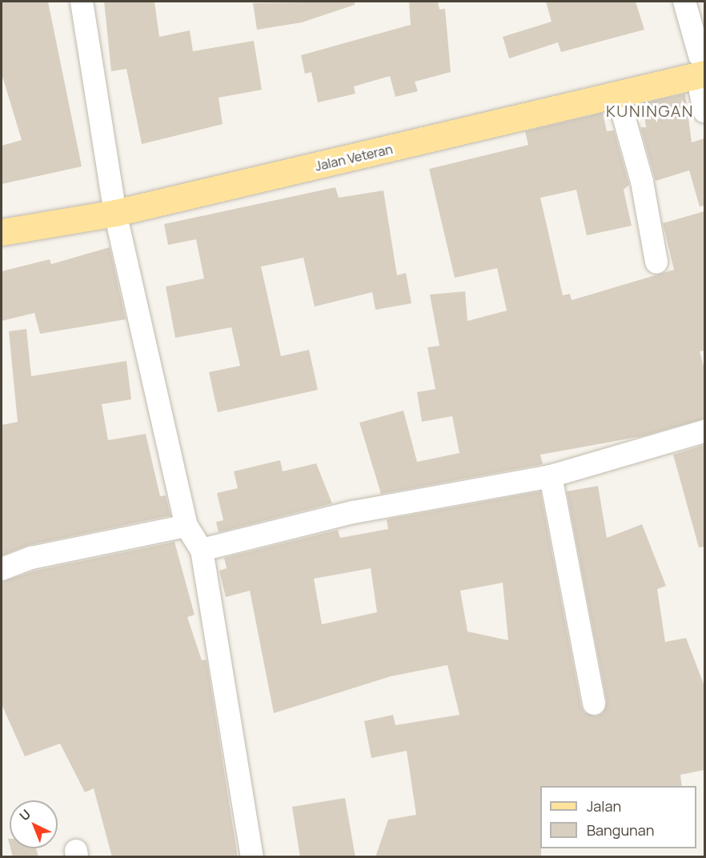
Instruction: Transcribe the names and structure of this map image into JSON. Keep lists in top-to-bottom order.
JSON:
{
  "streets": {
    "main road": ["Jalan Veteran"]
  },
  "districts": ["KUNINGAN"],
  "legend": ["Jalan", "Bangunan"],
  "north": "top left"
}
